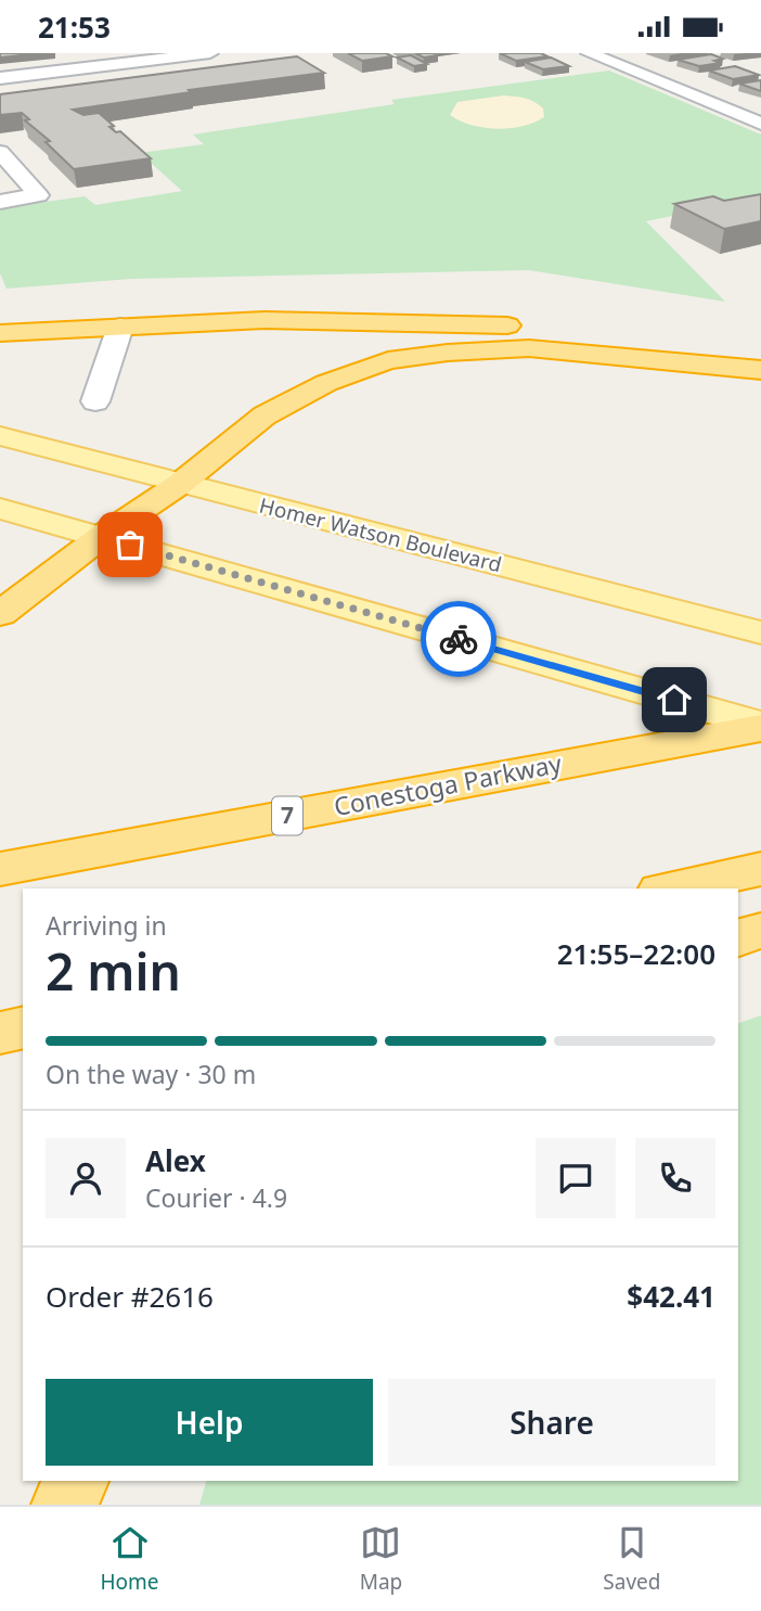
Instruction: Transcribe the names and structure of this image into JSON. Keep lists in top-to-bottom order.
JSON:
{
  "streets": {
    "highway": ["Conestoga Parkway", "7"],
    "main road": ["Homer Watson Boulevard"]
  },
  "page": {
    "status": "21:53",
    "heading": ["2 min", "Arriving in", "21:55–22:00"],
    "panel": [
      "Alex",
      "Courier · 4.9",
      "Order #2616",
      "$42.41"
    ],
    "bar": "On the way · 30 m",
    "buttons": ["Help", "Share"],
    "tabs": ["Home", "Map", "Saved"]
  }
}
